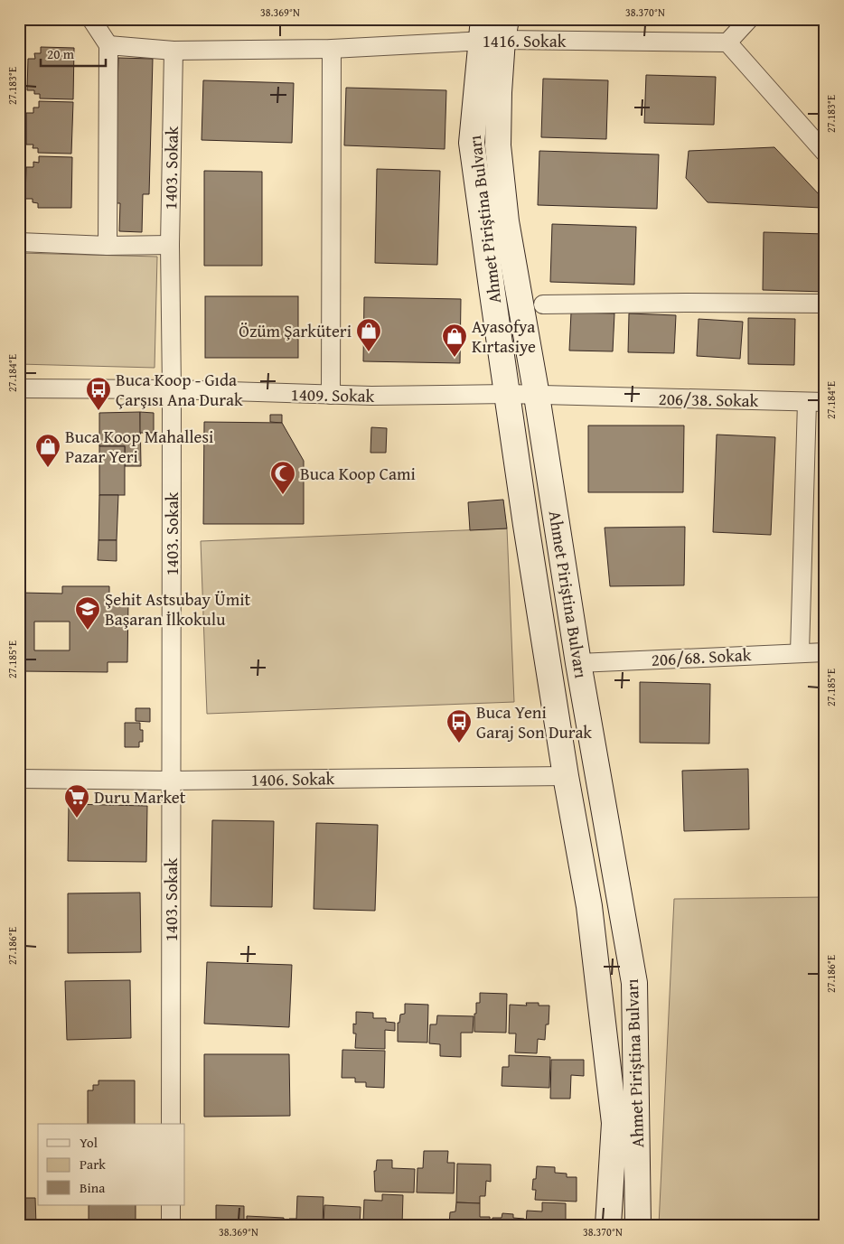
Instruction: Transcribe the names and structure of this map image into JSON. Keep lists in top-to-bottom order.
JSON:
{
  "streets": {
    "main road": ["Ahmet Piriştina Bulvarı"],
    "street": [
      "1416. Sokak",
      "1403. Sokak",
      "1409. Sokak",
      "206/38. Sokak",
      "206/68. Sokak",
      "1406. Sokak"
    ]
  },
  "crossings": [
    ["1416. Sokak", "1403. Sokak"],
    ["1416. Sokak", "Ahmet Piriştina Bulvarı"],
    ["1403. Sokak", "1409. Sokak"],
    ["1403. Sokak", "1406. Sokak"],
    ["Ahmet Piriştina Bulvarı", "1409. Sokak"],
    ["Ahmet Piriştina Bulvarı", "206/38. Sokak"],
    ["Ahmet Piriştina Bulvarı", "206/68. Sokak"],
    ["Ahmet Piriştina Bulvarı", "1406. Sokak"],
    ["1409. Sokak", "206/38. Sokak"]
  ],
  "places": {
    "shop": ["Özüm Şarküteri", "Ayasofya Kırtasiye", "Buca Koop Mahallesi Pazar Yeri"],
    "bus stop": ["Buca Koop - Gıda Çarşısı Ana Durak", "Buca Yeni Garaj Son Durak"],
    "mosque": ["Buca Koop Cami"],
    "school or university": ["Şehit Astsubay Ümit Başaran İlkokulu"],
    "supermarket": ["Duru Market"]
  },
  "legend": ["Yol", "Park", "Bina"],
  "scale_bar": "20 m",
  "coordinates": [
    "38.369°N",
    "38.370°N",
    "27.183°E",
    "27.184°E",
    "27.185°E",
    "27.186°E"
  ]
}
